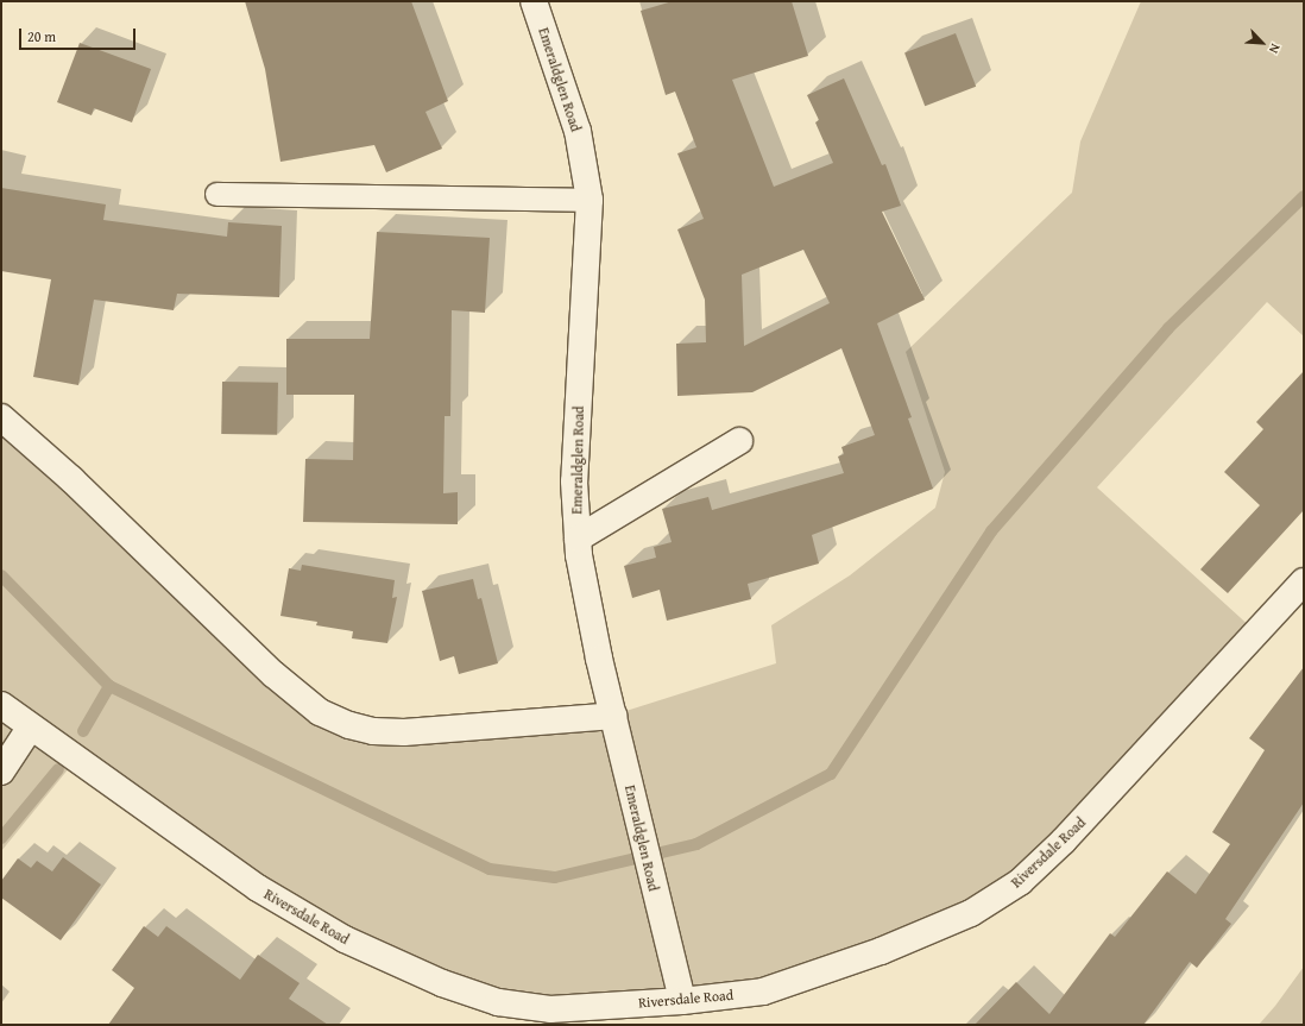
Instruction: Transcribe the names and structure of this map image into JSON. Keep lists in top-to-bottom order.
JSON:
{
  "streets": {
    "street": ["Emeraldglen Road", "Riversdale Road"]
  },
  "crossings": [
    ["Emeraldglen Road", "Riversdale Road"]
  ],
  "scale_bar": "20 m",
  "north": "bottom right"
}
